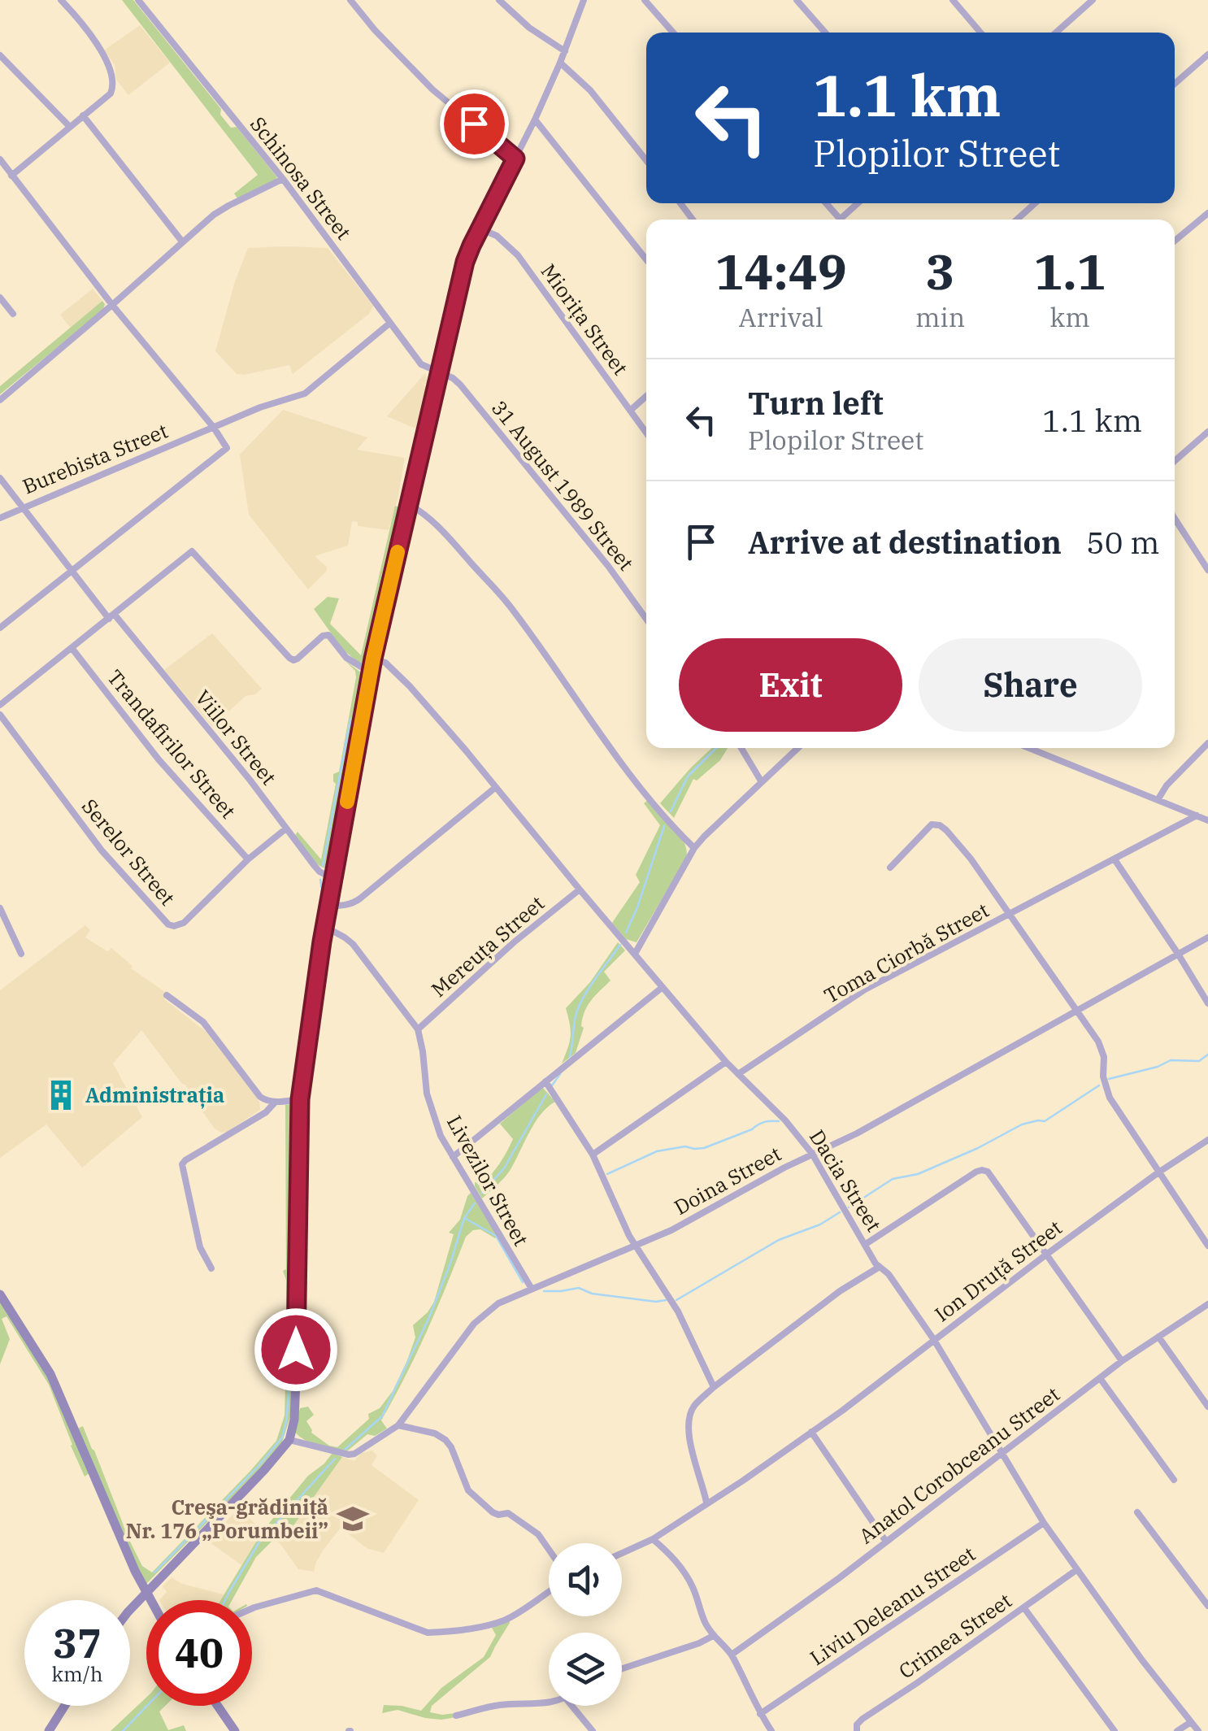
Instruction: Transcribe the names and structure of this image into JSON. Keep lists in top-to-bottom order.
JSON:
{
  "streets": {
    "street": [
      "Schinosa Street",
      "Miorița Street",
      "Burebista Street",
      "31 August 1989 Street",
      "Viilor Street",
      "Trandafirilor Street",
      "Serelor Street",
      "Mereuța Street",
      "Toma Ciorbă Street",
      "Livezilor Street",
      "Doina Street",
      "Dacia Street",
      "Ion Druță Street",
      "Anatol Corobceanu Street",
      "Liviu Deleanu Street",
      "Crimea Street"
    ]
  },
  "crossings": [
    ["Schinosa Street", "Burebista Street"],
    ["Schinosa Street", "31 August 1989 Street"],
    ["Burebista Street", "Viilor Street"],
    ["Viilor Street", "Serelor Street"],
    ["Trandafirilor Street", "Serelor Street"],
    ["Mereuța Street", "Livezilor Street"],
    ["Mereuța Street", "Dacia Street"],
    ["Toma Ciorbă Street", "Dacia Street"],
    ["Livezilor Street", "Doina Street"],
    ["Doina Street", "Dacia Street"],
    ["Dacia Street", "Ion Druță Street"],
    ["Dacia Street", "Anatol Corobceanu Street"],
    ["Dacia Street", "Liviu Deleanu Street"],
    ["Dacia Street", "Crimea Street"]
  ],
  "places": {
    "building": ["Administrația"],
    "school or university": ["Creşa-grădiniţă Nr. 176 „Porumbeii”"]
  },
  "page": {
    "turn": ["1.1 km", "Plopilor Street"],
    "eta": [
      "14:49",
      "Arrival",
      "3",
      "min",
      "1.1",
      "km"
    ],
    "list": [
      {
        "name": "Turn left",
        "note": "Plopilor Street",
        "value": "1.1 km"
      },
      {
        "name": "Arrive at destination",
        "value": "50 m"
      }
    ],
    "buttons": ["Exit", "Share"],
    "speed": "37 km/h",
    "limit": "40"
  }
}
